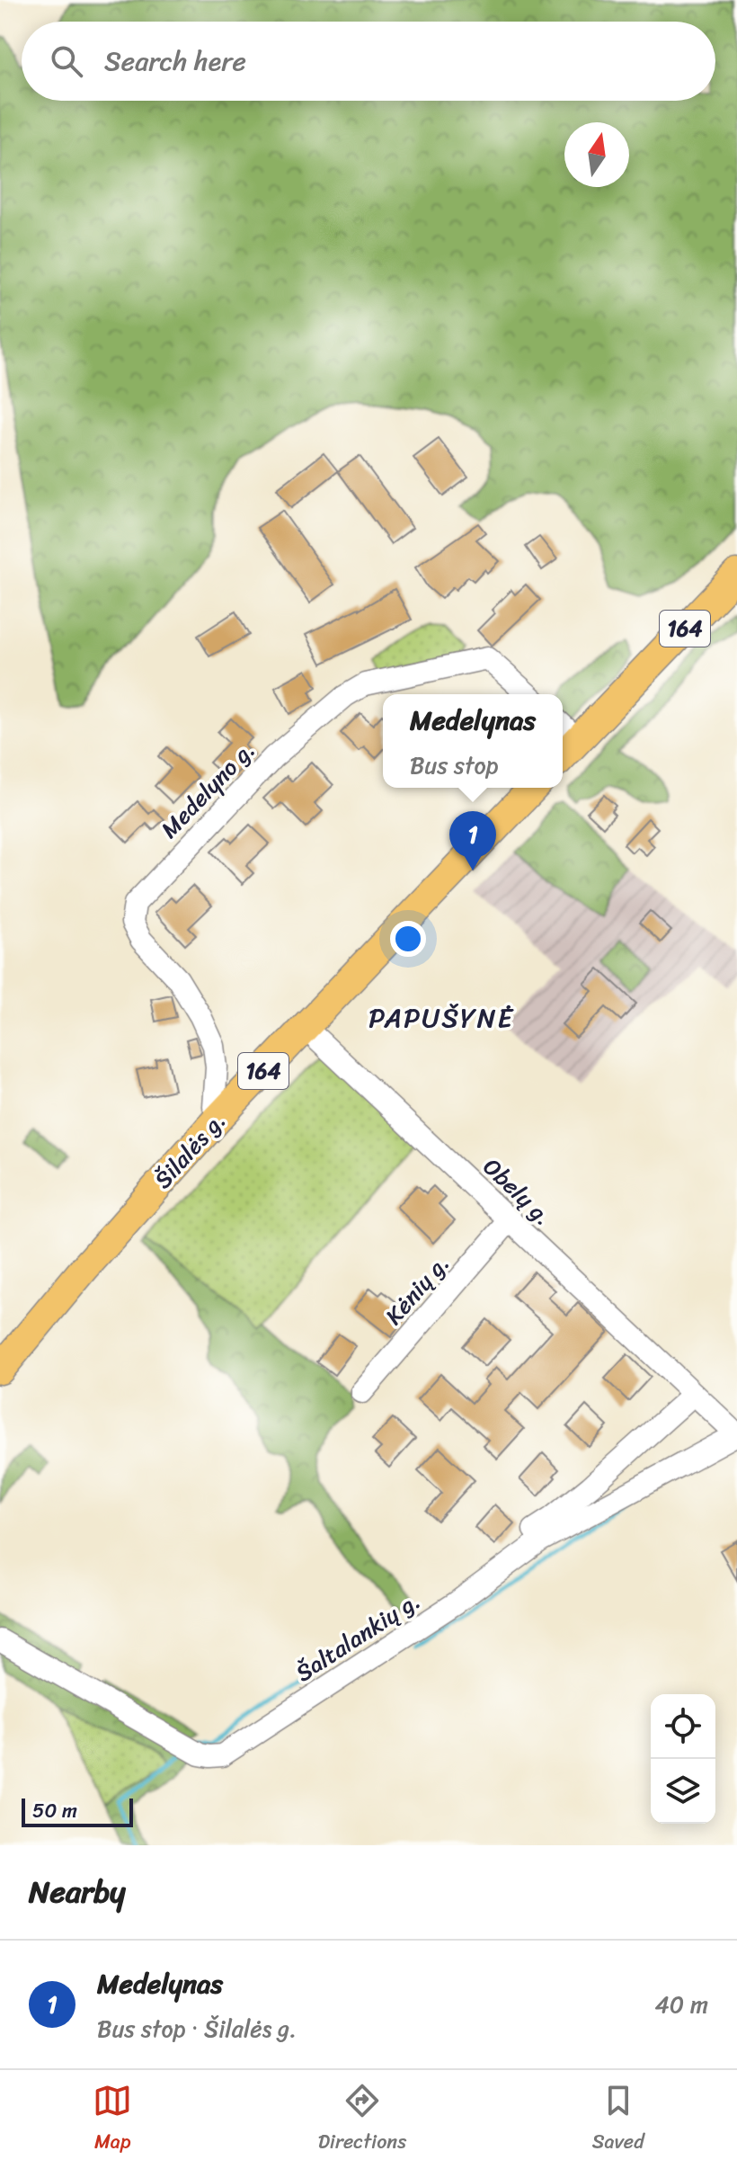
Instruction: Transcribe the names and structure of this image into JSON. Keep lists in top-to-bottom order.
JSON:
{
  "streets": {
    "main road": ["164", "Šilalės g."],
    "street": [
      "Medelyno g.",
      "Obelų g.",
      "Kėnių g.",
      "Šaltalankių g."
    ]
  },
  "crossings": [
    ["Medelyno g.", "Šilalės g."],
    ["Šilalės g.", "Obelų g."],
    ["Obelų g.", "Kėnių g."],
    ["Obelų g.", "Šaltalankių g."]
  ],
  "districts": ["PAPUŠYNĖ"],
  "scale_bar": "50 m",
  "north": "top",
  "page": {
    "search": "Search here",
    "popup": ["Medelynas", "Bus stop"],
    "pins": "1",
    "scale": "50 m",
    "heading": "Nearby",
    "list": [
      {
        "mark": "1",
        "name": "Medelynas",
        "note": "Bus stop · Šilalės g.",
        "value": "40 m"
      }
    ],
    "nav": ["Map", "Directions", "Saved"]
  }
}
